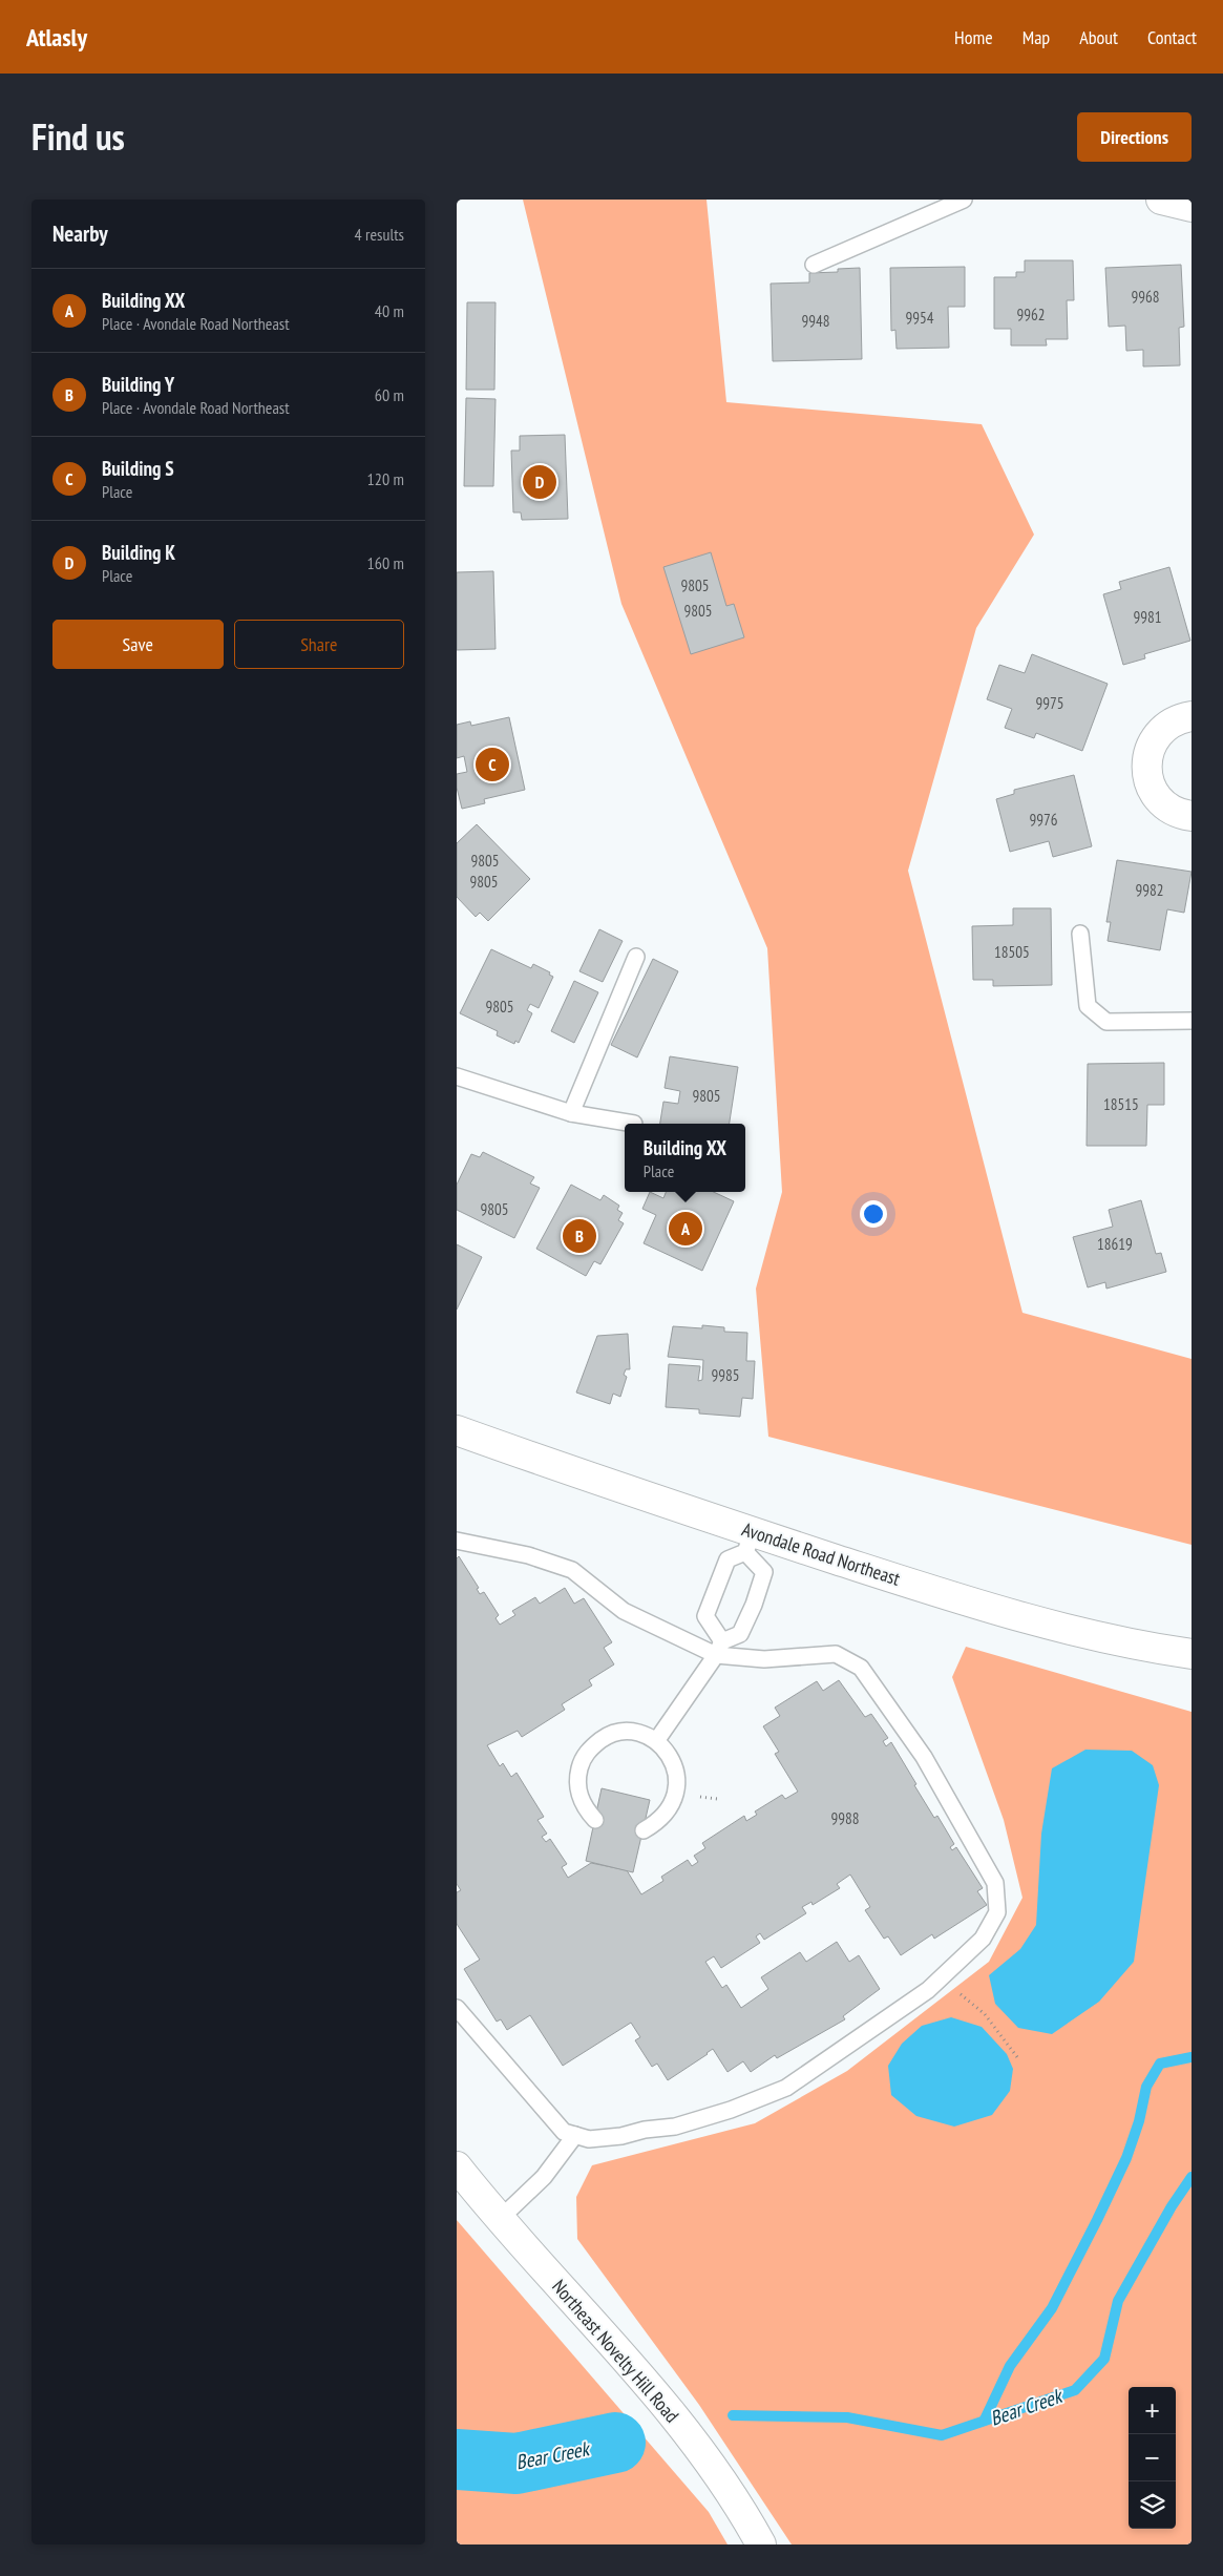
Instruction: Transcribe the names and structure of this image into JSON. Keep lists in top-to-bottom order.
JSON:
{
  "streets": {
    "main road": ["Avondale Road Northeast", "Northeast Novelty Hill Road"]
  },
  "water": ["Bear Creek"],
  "house_numbers": [
    "9968",
    "9962",
    "9954",
    "9948",
    "9805",
    "9805",
    "9981",
    "9975",
    "9976",
    "9805",
    "9805",
    "9982",
    "18505",
    "9805",
    "9805",
    "18515",
    "9805",
    "18619",
    "9985",
    "9988"
  ],
  "page": {
    "header": "Atlasly",
    "nav": [
      "Home",
      "Map",
      "About",
      "Contact"
    ],
    "title": "Find us",
    "buttons": [
      "Directions",
      ["Save", "Share"]
    ],
    "heading": ["Nearby", "4 results"],
    "list": [
      {
        "mark": "A",
        "name": "Building XX",
        "note": "Place · Avondale Road Northeast",
        "value": "40 m"
      },
      {
        "mark": "B",
        "name": "Building Y",
        "note": "Place · Avondale Road Northeast",
        "value": "60 m"
      },
      {
        "mark": "C",
        "name": "Building S",
        "note": "Place",
        "value": "120 m"
      },
      {
        "mark": "D",
        "name": "Building K",
        "note": "Place",
        "value": "160 m"
      }
    ],
    "pins": [
      "D",
      "C",
      "A",
      "B"
    ],
    "popup": ["Building XX", "Place"],
    "map_buttons": ["+", "−"]
  }
}
